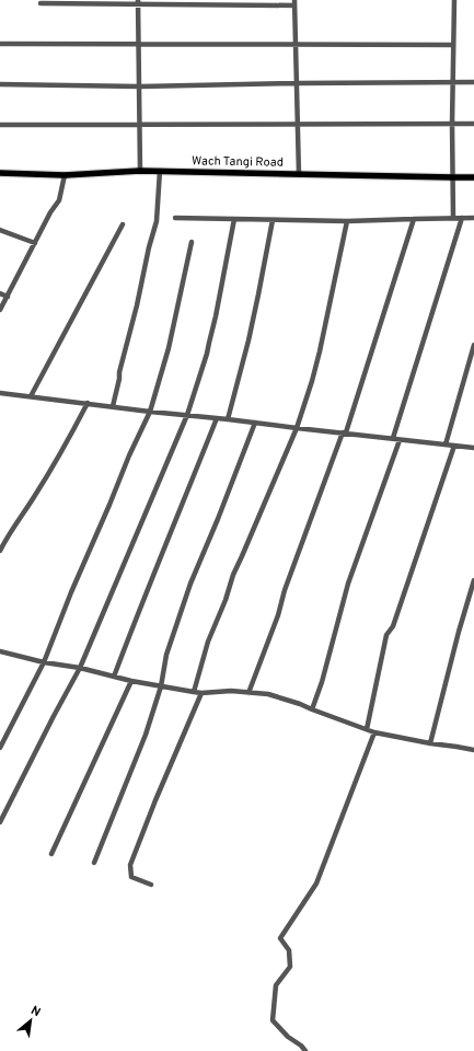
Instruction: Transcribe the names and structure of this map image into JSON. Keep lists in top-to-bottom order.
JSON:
{
  "streets": {
    "main road": ["Wach Tangi Road"]
  },
  "north": "top right"
}
